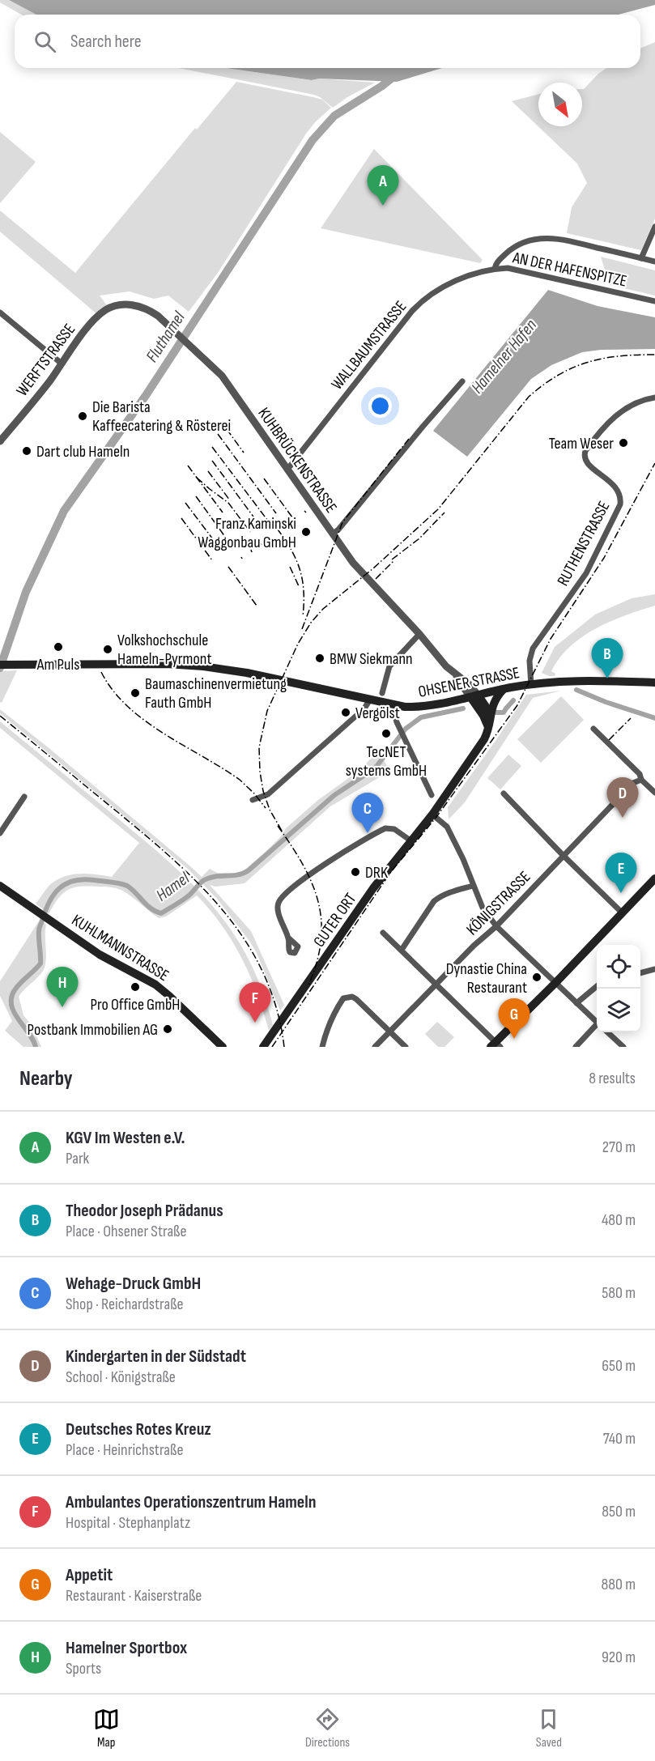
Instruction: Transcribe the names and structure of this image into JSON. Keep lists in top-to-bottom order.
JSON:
{
  "streets": {
    "main road": ["OHSENER STRASSE", "GUTER ORT", "KUHLMANNSTRASSE"],
    "street": [
      "AN DER HAFENSPITZE",
      "WALLBAUMSTRASSE",
      "WERFTSTRASSE",
      "KUHBRÜCKENSTRASSE",
      "RUTHENSTRASSE",
      "KÖNIGSTRASSE"
    ]
  },
  "crossings": [
    ["AN DER HAFENSPITZE", "WALLBAUMSTRASSE"],
    ["WALLBAUMSTRASSE", "KUHBRÜCKENSTRASSE"],
    ["WERFTSTRASSE", "KUHBRÜCKENSTRASSE"],
    ["KUHBRÜCKENSTRASSE", "OHSENER STRASSE"],
    ["RUTHENSTRASSE", "OHSENER STRASSE"],
    ["OHSENER STRASSE", "GUTER ORT"]
  ],
  "water": ["Fluthamel", "Hamelner Hafen", "Hamel"],
  "places": [
    "Die Barista Kaffeecatering & Rösterei",
    "Team Weser",
    "Dart club Hameln",
    "Franz Kaminski Waggonbau GmbH",
    "Am Puls",
    "Volkshochschule Hameln-Pyrmont",
    "BMW Siekmann",
    "Baumaschinenvermietung Fauth GmbH",
    "Vergölst",
    "TecNET systems GmbH",
    "DRK",
    "Dynastie China Restaurant",
    "Pro Office GmbH",
    "Postbank Immobilien AG"
  ],
  "north": "bottom right",
  "page": {
    "search": "Search here",
    "pins": [
      "A",
      "B",
      "D",
      "C",
      "E",
      "H",
      "F",
      "G"
    ],
    "heading": ["Nearby", "8 results"],
    "list": [
      {
        "mark": "A",
        "name": "KGV Im Westen e.V.",
        "note": "Park",
        "value": "270 m"
      },
      {
        "mark": "B",
        "name": "Theodor Joseph Prädanus",
        "note": "Place · Ohsener Straße",
        "value": "480 m"
      },
      {
        "mark": "C",
        "name": "Wehage-Druck GmbH",
        "note": "Shop · Reichardstraße",
        "value": "580 m"
      },
      {
        "mark": "D",
        "name": "Kindergarten in der Südstadt",
        "note": "School · Königstraße",
        "value": "650 m"
      },
      {
        "mark": "E",
        "name": "Deutsches Rotes Kreuz",
        "note": "Place · Heinrichstraße",
        "value": "740 m"
      },
      {
        "mark": "F",
        "name": "Ambulantes Operationszentrum Hameln",
        "note": "Hospital · Stephanplatz",
        "value": "850 m"
      },
      {
        "mark": "G",
        "name": "Appetit",
        "note": "Restaurant · Kaiserstraße",
        "value": "880 m"
      },
      {
        "mark": "H",
        "name": "Hamelner Sportbox",
        "note": "Sports",
        "value": "920 m"
      }
    ],
    "nav": ["Map", "Directions", "Saved"]
  }
}
